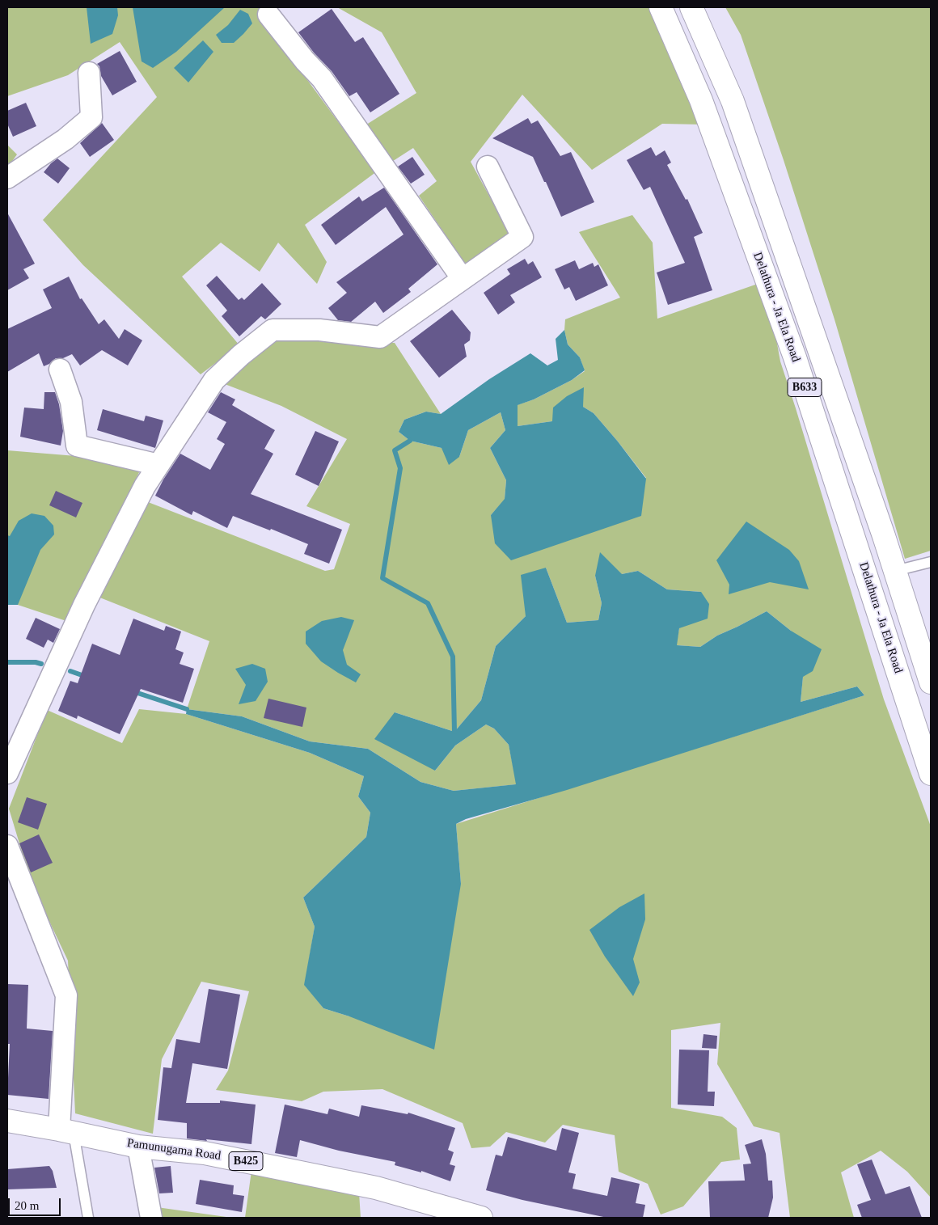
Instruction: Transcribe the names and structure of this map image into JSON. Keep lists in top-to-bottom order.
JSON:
{
  "streets": {
    "main road": [
      "Delathura - Ja Ela Road",
      "B633",
      "Pamunugama Road",
      "B425"
    ]
  },
  "scale_bar": "20 m"
}
